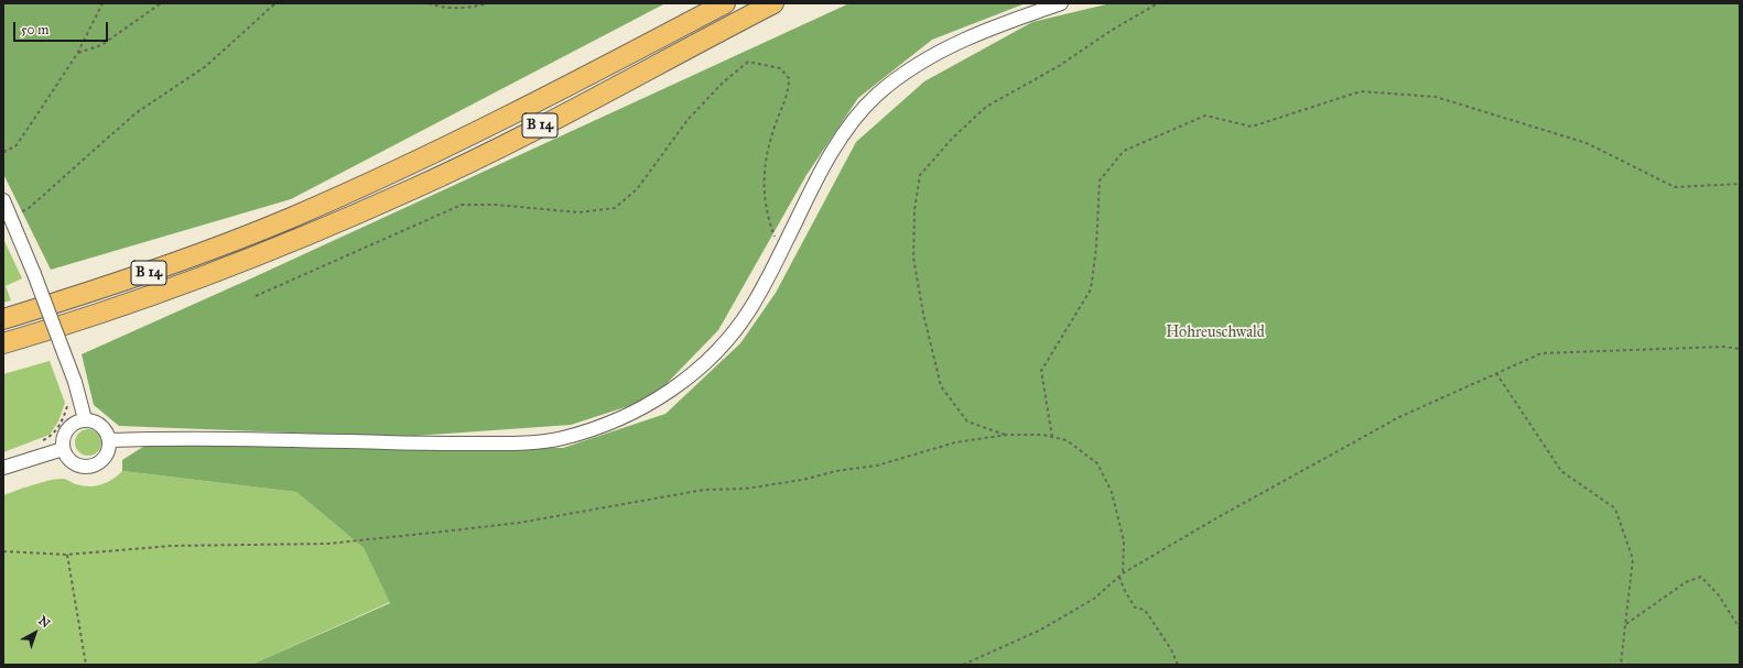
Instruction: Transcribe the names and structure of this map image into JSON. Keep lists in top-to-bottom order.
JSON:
{
  "streets": {
    "highway": ["B 14"]
  },
  "parks": ["Hohreuschwald"],
  "scale_bar": "50 m",
  "north": "top right"
}
